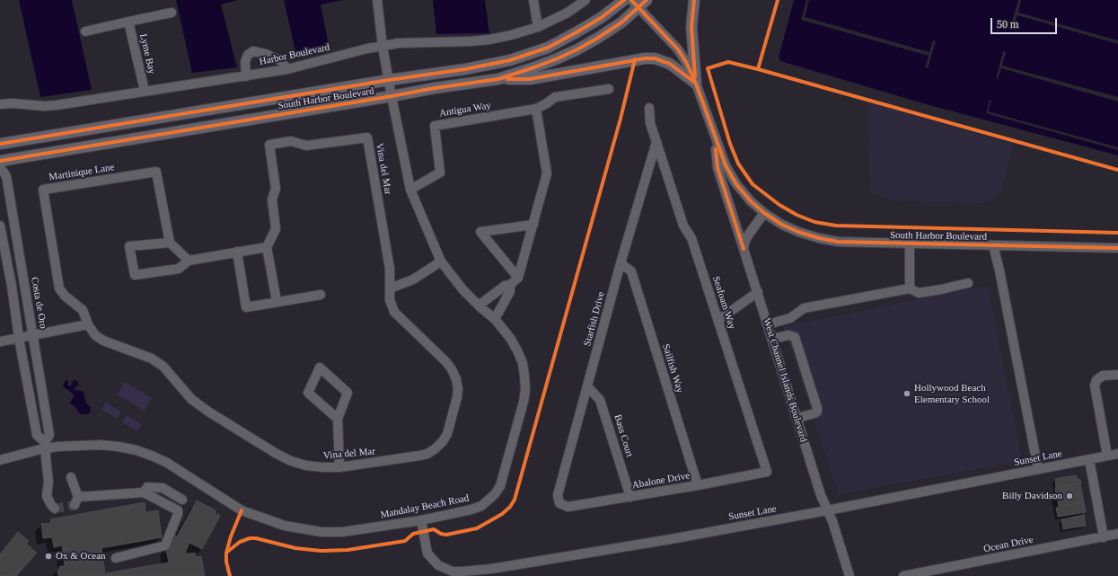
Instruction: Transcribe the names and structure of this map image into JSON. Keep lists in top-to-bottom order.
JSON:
{
  "streets": {
    "main road": ["South Harbor Boulevard"],
    "street": [
      "Lyme Bay",
      "Harbor Boulevard",
      "Antigua Way",
      "Vina del Mar",
      "Martinique Lane",
      "Costa de Oro",
      "Seafoam Way",
      "Starfish Drive",
      "Sailfish Way",
      "West Channel Islands Boulevard",
      "Bass Court",
      "Sunset Lane",
      "Abalone Drive",
      "Mandalay Beach Road",
      "Ocean Drive"
    ]
  },
  "crossings": [
    ["Lyme Bay", "Harbor Boulevard"],
    ["Harbor Boulevard", "Mandalay Beach Road"],
    ["South Harbor Boulevard", "West Channel Islands Boulevard"],
    ["South Harbor Boulevard", "Mandalay Beach Road"],
    ["Antigua Way", "Mandalay Beach Road"],
    ["Vina del Mar", "Martinique Lane"],
    ["Costa de Oro", "Mandalay Beach Road"],
    ["Seafoam Way", "Starfish Drive"],
    ["Seafoam Way", "Abalone Drive"],
    ["Starfish Drive", "Sailfish Way"],
    ["Starfish Drive", "Bass Court"],
    ["Starfish Drive", "Abalone Drive"],
    ["Sailfish Way", "Abalone Drive"],
    ["West Channel Islands Boulevard", "Sunset Lane"],
    ["Bass Court", "Abalone Drive"],
    ["Sunset Lane", "Mandalay Beach Road"]
  ],
  "places": ["Hollywood Beach Elementary School", "Billy Davidson", "Ox & Ocean"],
  "scale_bar": "50 m"
}
